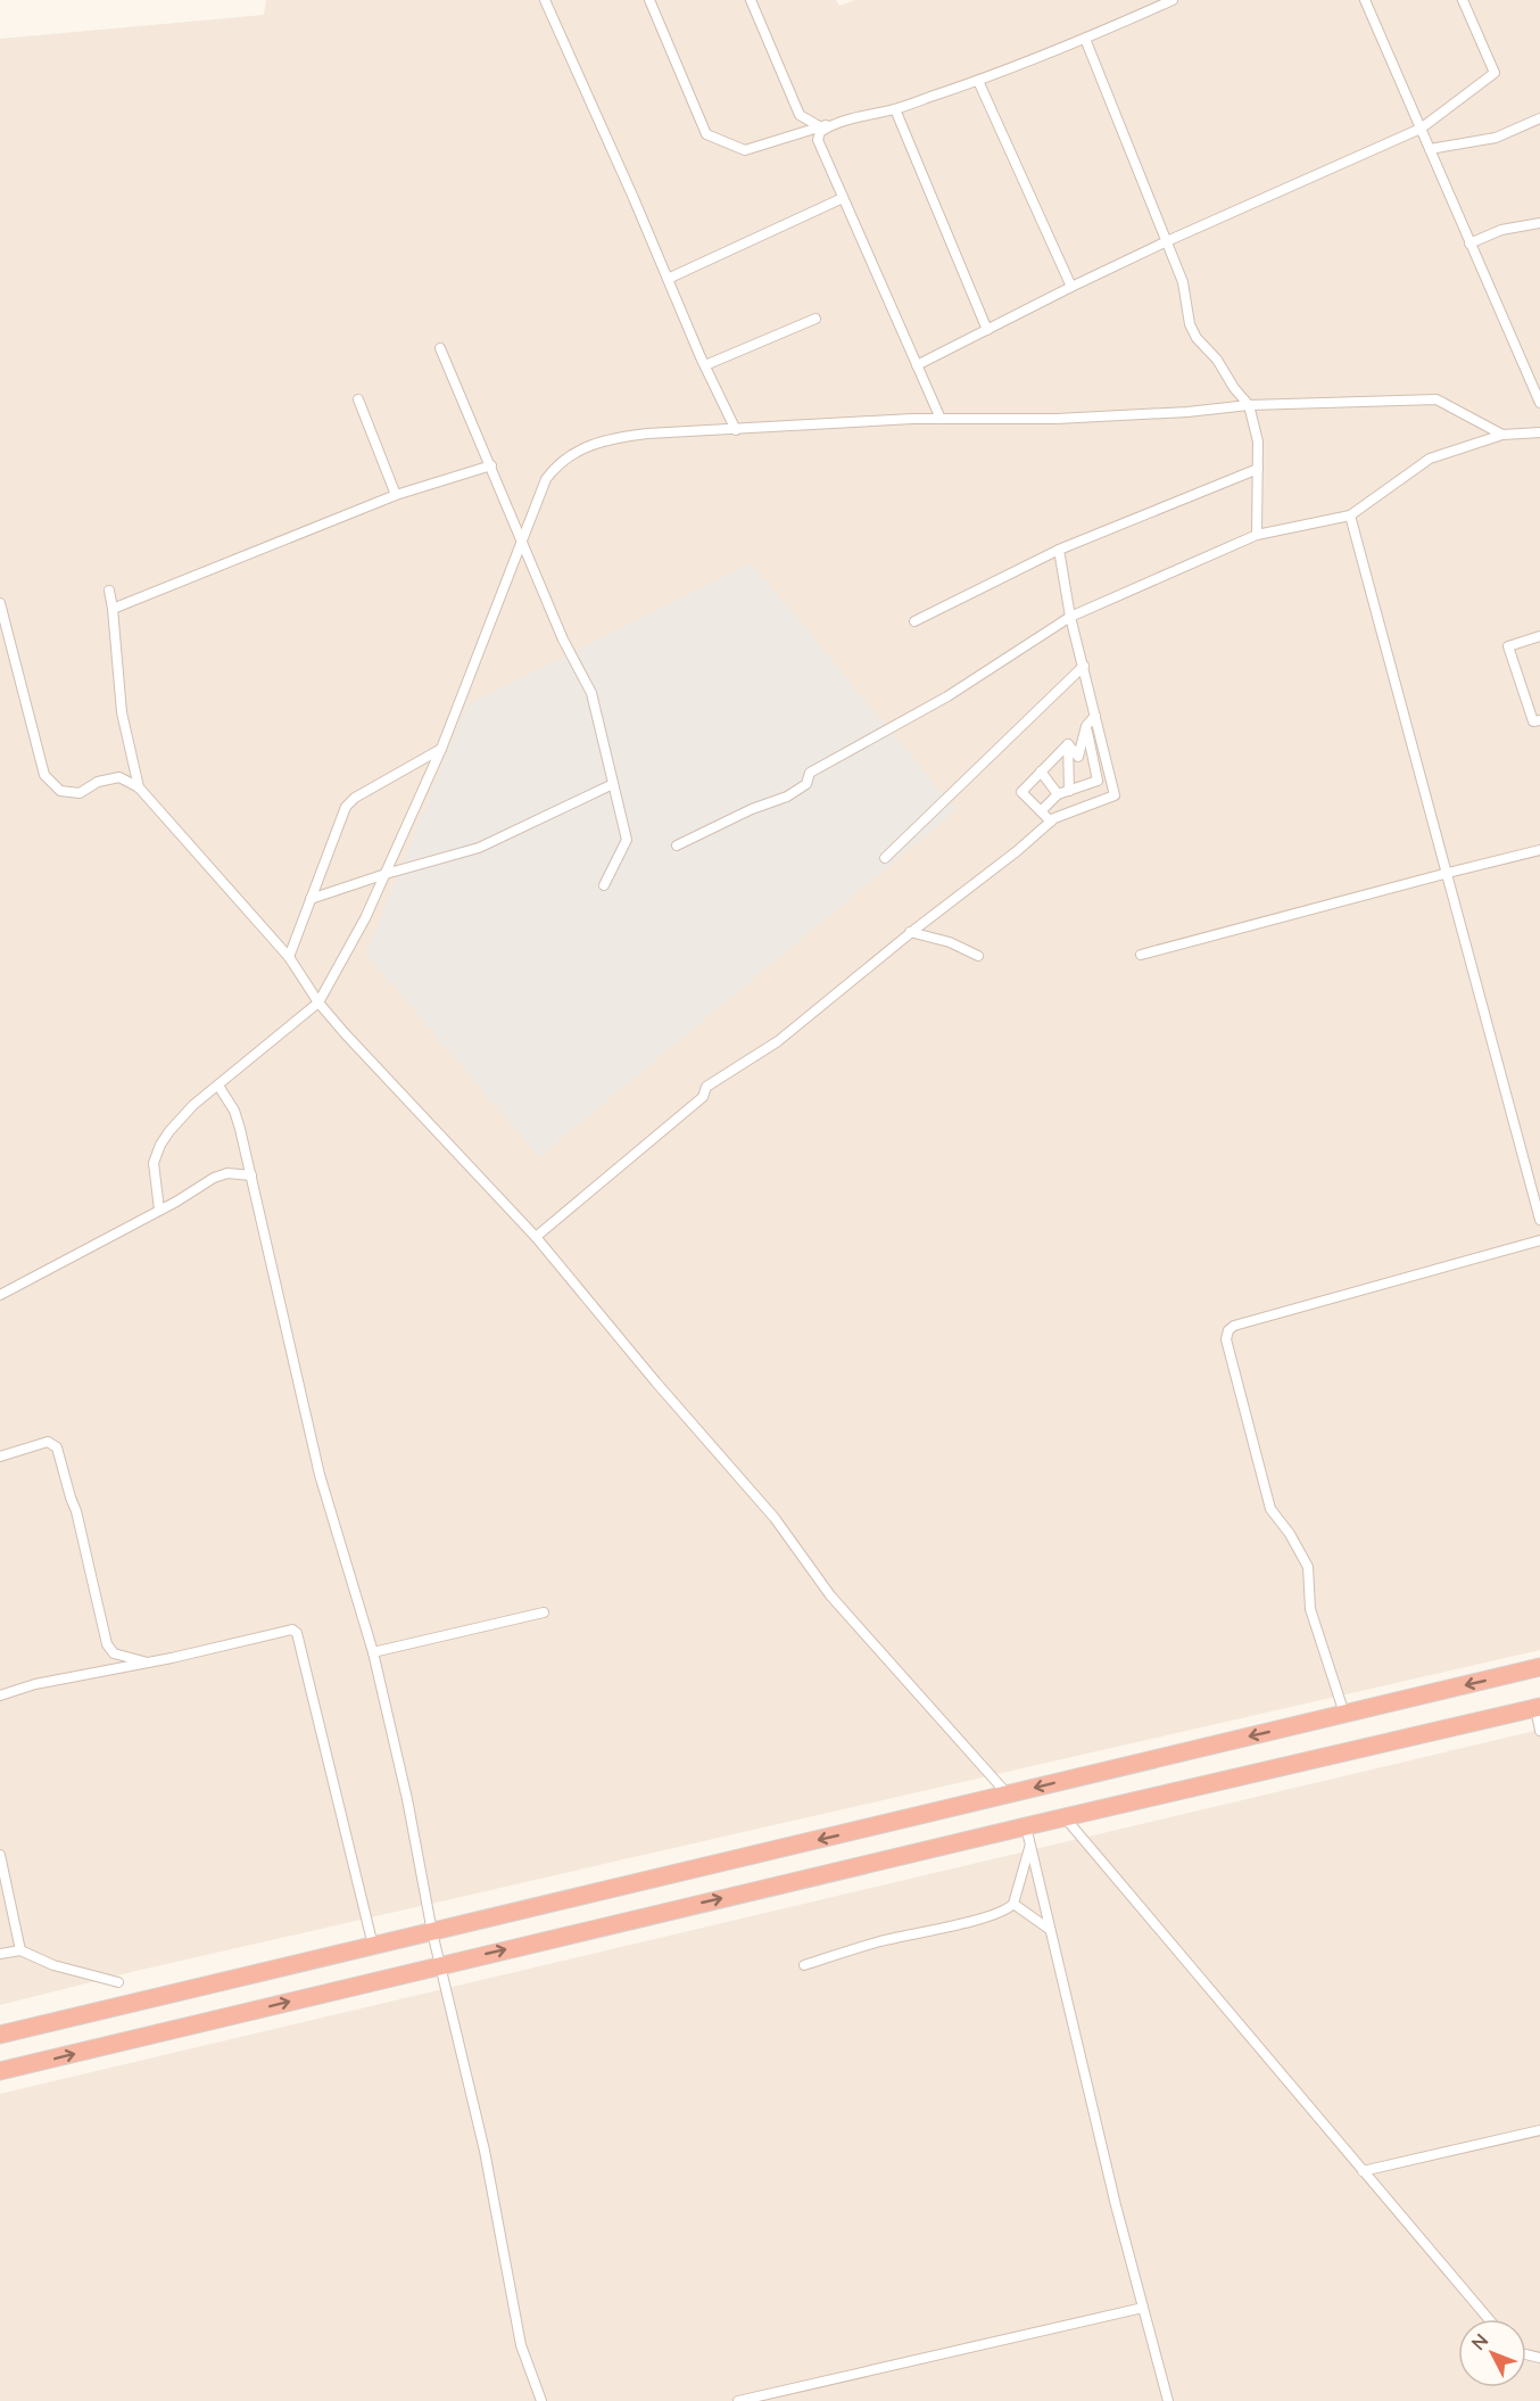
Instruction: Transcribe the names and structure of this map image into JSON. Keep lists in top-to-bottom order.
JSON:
{
  "north": "top left"
}
